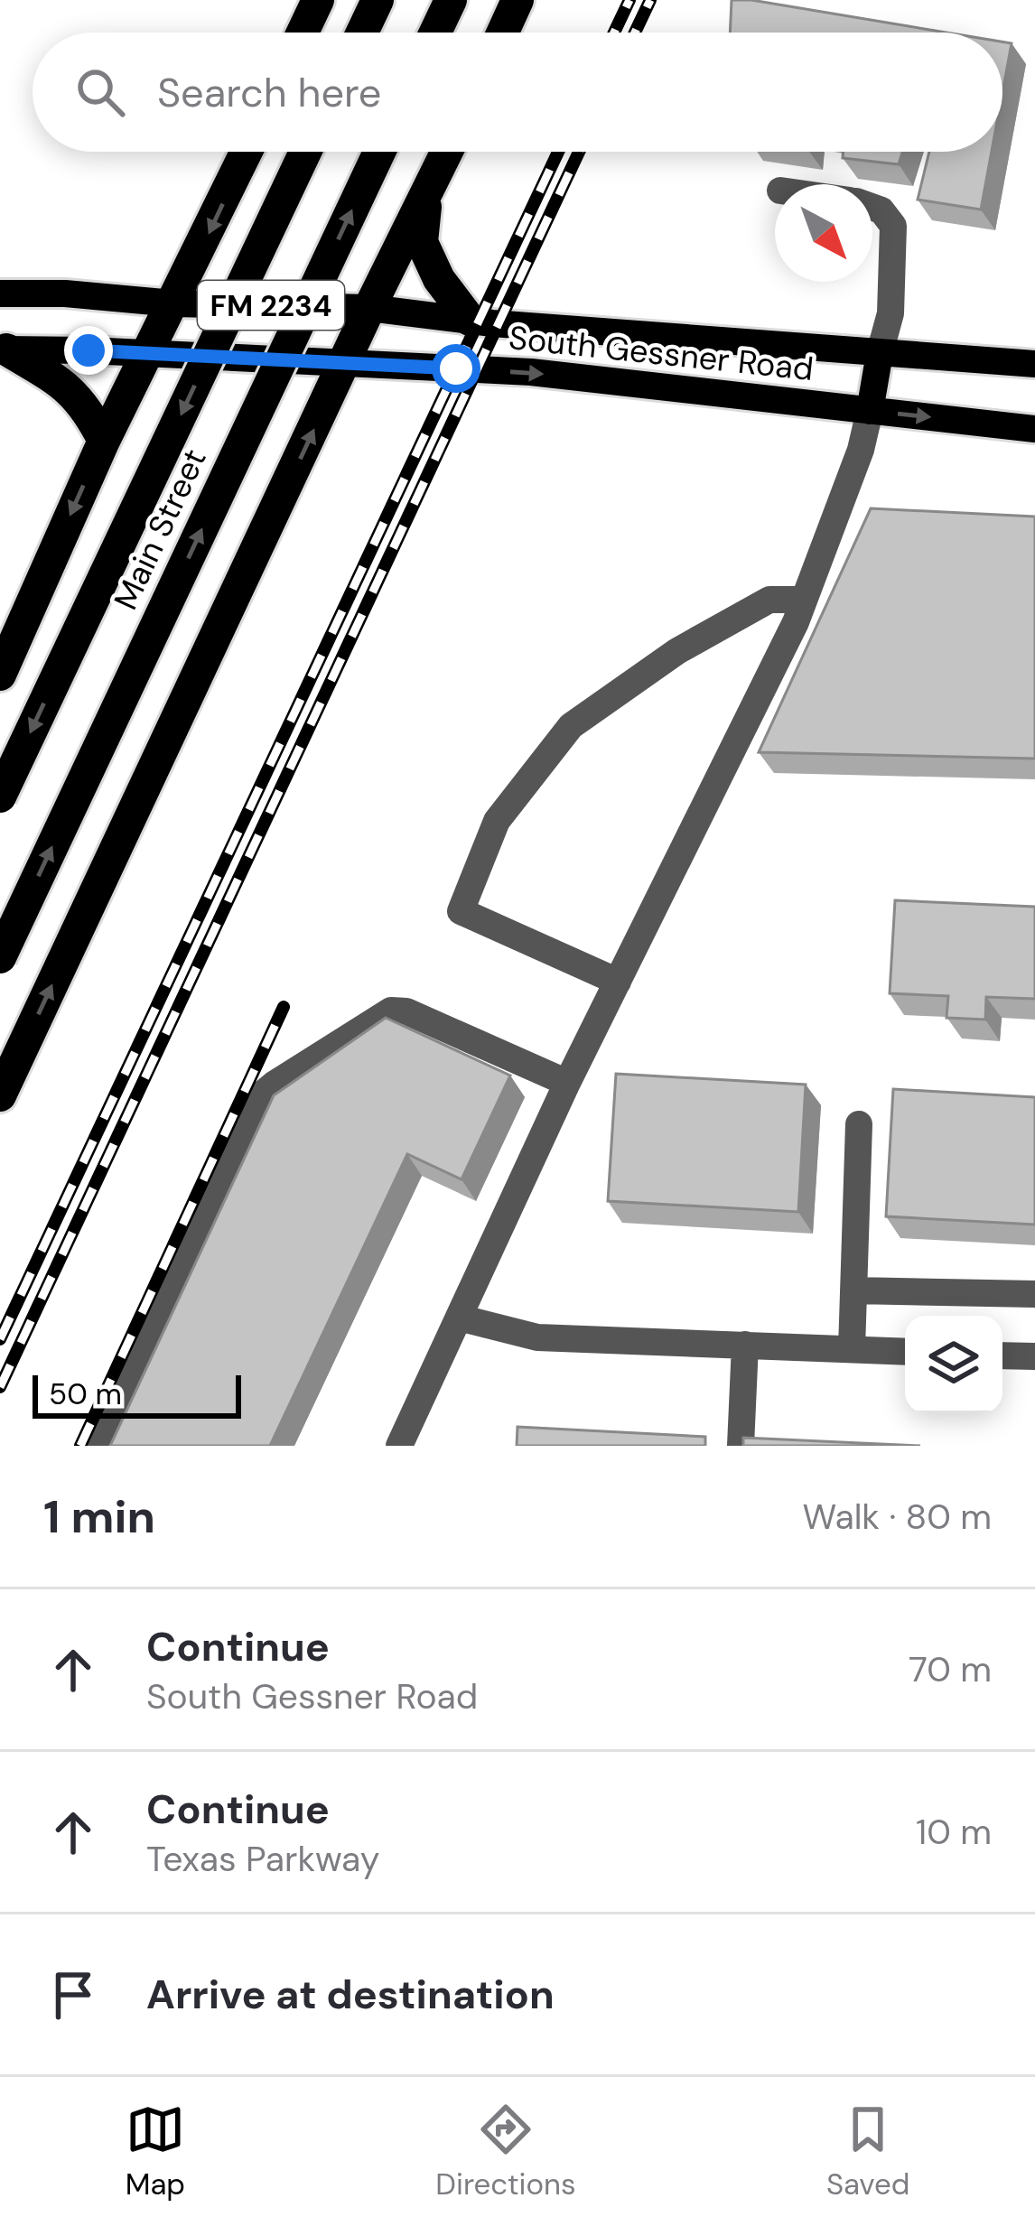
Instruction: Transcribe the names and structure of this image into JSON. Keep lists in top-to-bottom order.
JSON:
{
  "streets": {
    "highway": ["Main Street"],
    "main road": ["FM 2234", "South Gessner Road"]
  },
  "crossings": [
    ["FM 2234", "South Gessner Road"]
  ],
  "scale_bar": "50 m",
  "north": "bottom right",
  "page": {
    "search": "Search here",
    "scale": "50 m",
    "heading": ["1 min", "Walk · 80 m"],
    "list": [
      ["Continue", "South Gessner Road", "70 m"],
      ["Continue", "Texas Parkway", "10 m"],
      "Arrive at destination"
    ],
    "nav": ["Map", "Directions", "Saved"]
  }
}
